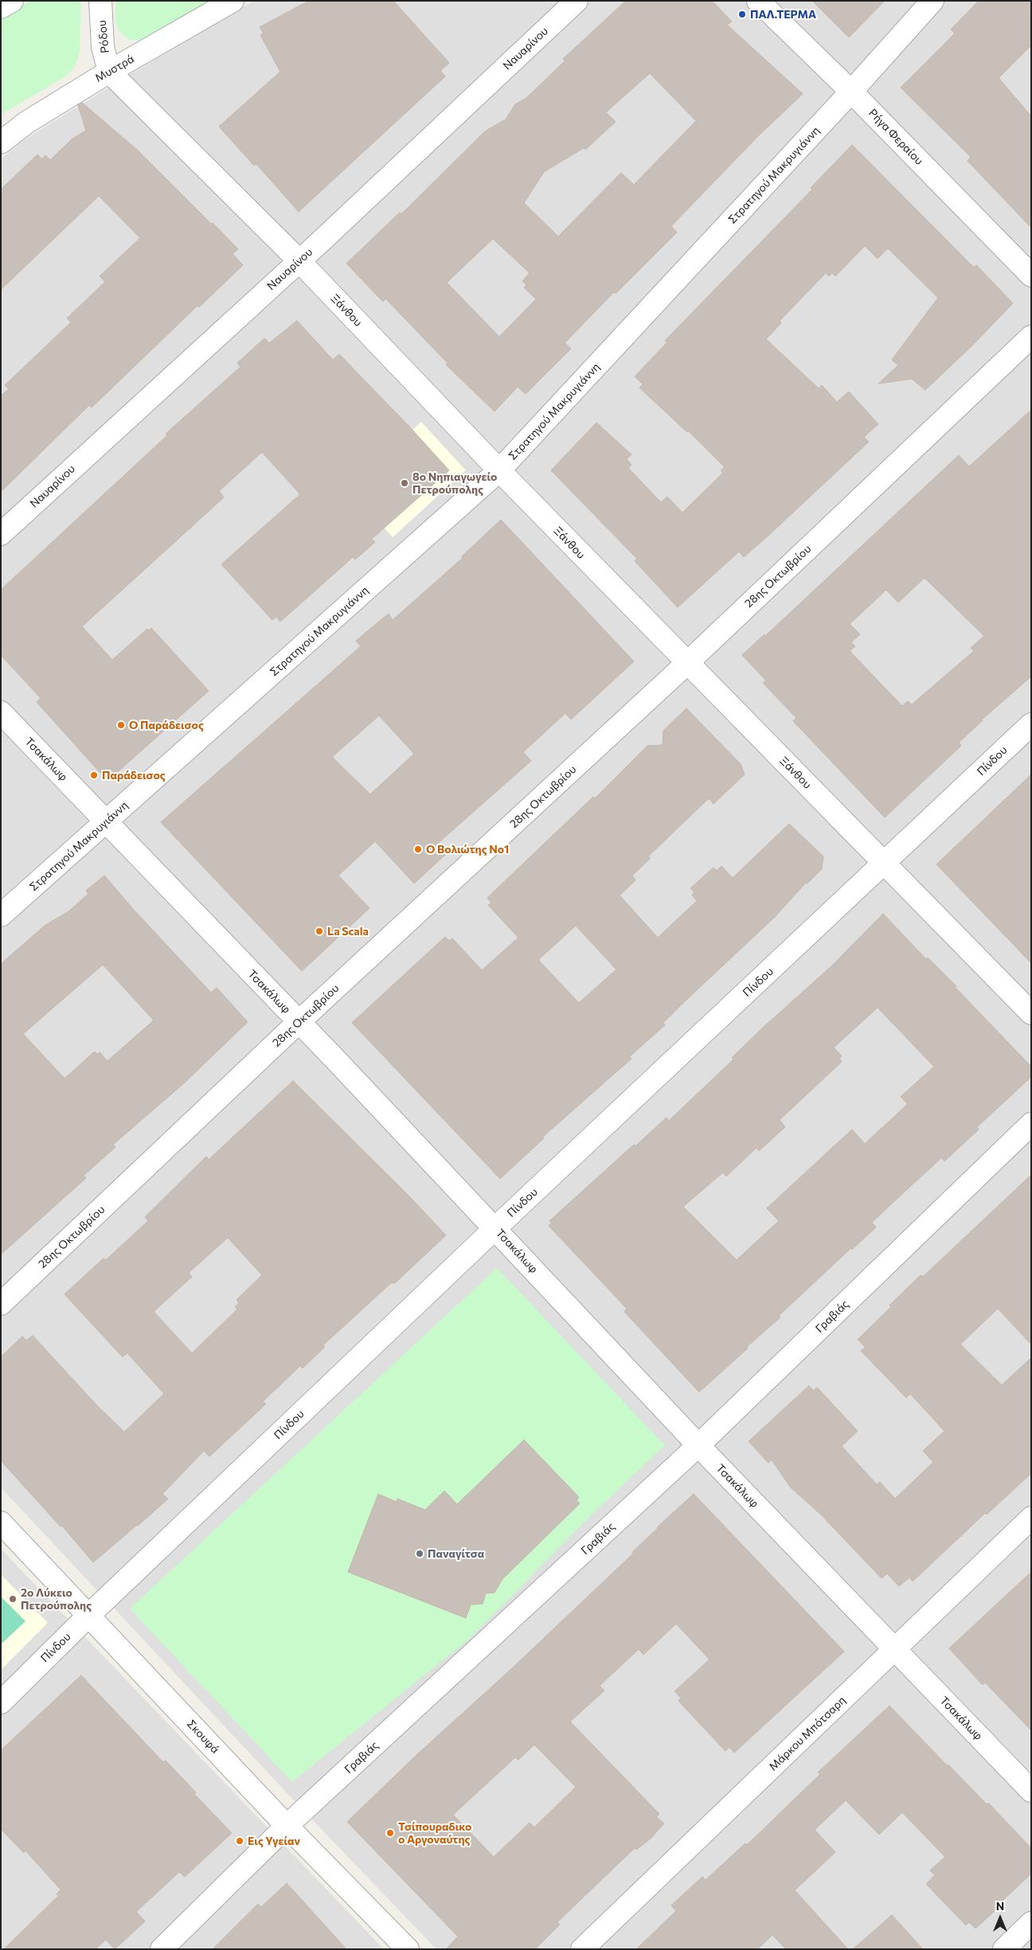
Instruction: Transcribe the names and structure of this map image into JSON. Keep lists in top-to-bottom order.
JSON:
{
  "streets": {
    "street": [
      "Ρόδου",
      "Ναυαρίνου",
      "Μυστρά",
      "Ρήγα Φεραίου",
      "Στρατηγού Μακρυγιάννη",
      "Ξάνθου",
      "28ης Οκτωβρίου",
      "Τσακάλωφ",
      "Πίνδου",
      "Γραβιάς",
      "Μάρκου Μπότσαρη",
      "Σκουφά"
    ]
  },
  "crossings": [
    ["Ρόδου", "Μυστρά"],
    ["Ρόδου", "Ξάνθου"],
    ["Ναυαρίνου", "Ξάνθου"],
    ["Μυστρά", "Ξάνθου"],
    ["Ρήγα Φεραίου", "Στρατηγού Μακρυγιάννη"],
    ["Στρατηγού Μακρυγιάννη", "Ξάνθου"],
    ["Στρατηγού Μακρυγιάννη", "Τσακάλωφ"],
    ["Ξάνθου", "28ης Οκτωβρίου"],
    ["Ξάνθου", "Πίνδου"],
    ["28ης Οκτωβρίου", "Τσακάλωφ"],
    ["Τσακάλωφ", "Πίνδου"],
    ["Τσακάλωφ", "Γραβιάς"],
    ["Τσακάλωφ", "Μάρκου Μπότσαρη"],
    ["Πίνδου", "Σκουφά"],
    ["Γραβιάς", "Σκουφά"]
  ],
  "places": [
    "ΠΑΛ.ΤΕΡΜΑ",
    "8ο Νηπιαγωγείο Πετρούπολης",
    "Ο Παράδεισος",
    "Παράδεισος",
    "Ο Βολιώτης Νο1",
    "La Scala",
    "Παναγίτσα",
    "2ο Λύκειο Πετρούπολης",
    "Τσίπουραδικο ο Αργοναύτης",
    "Εις Υγείαν"
  ],
  "north": "top"
}
